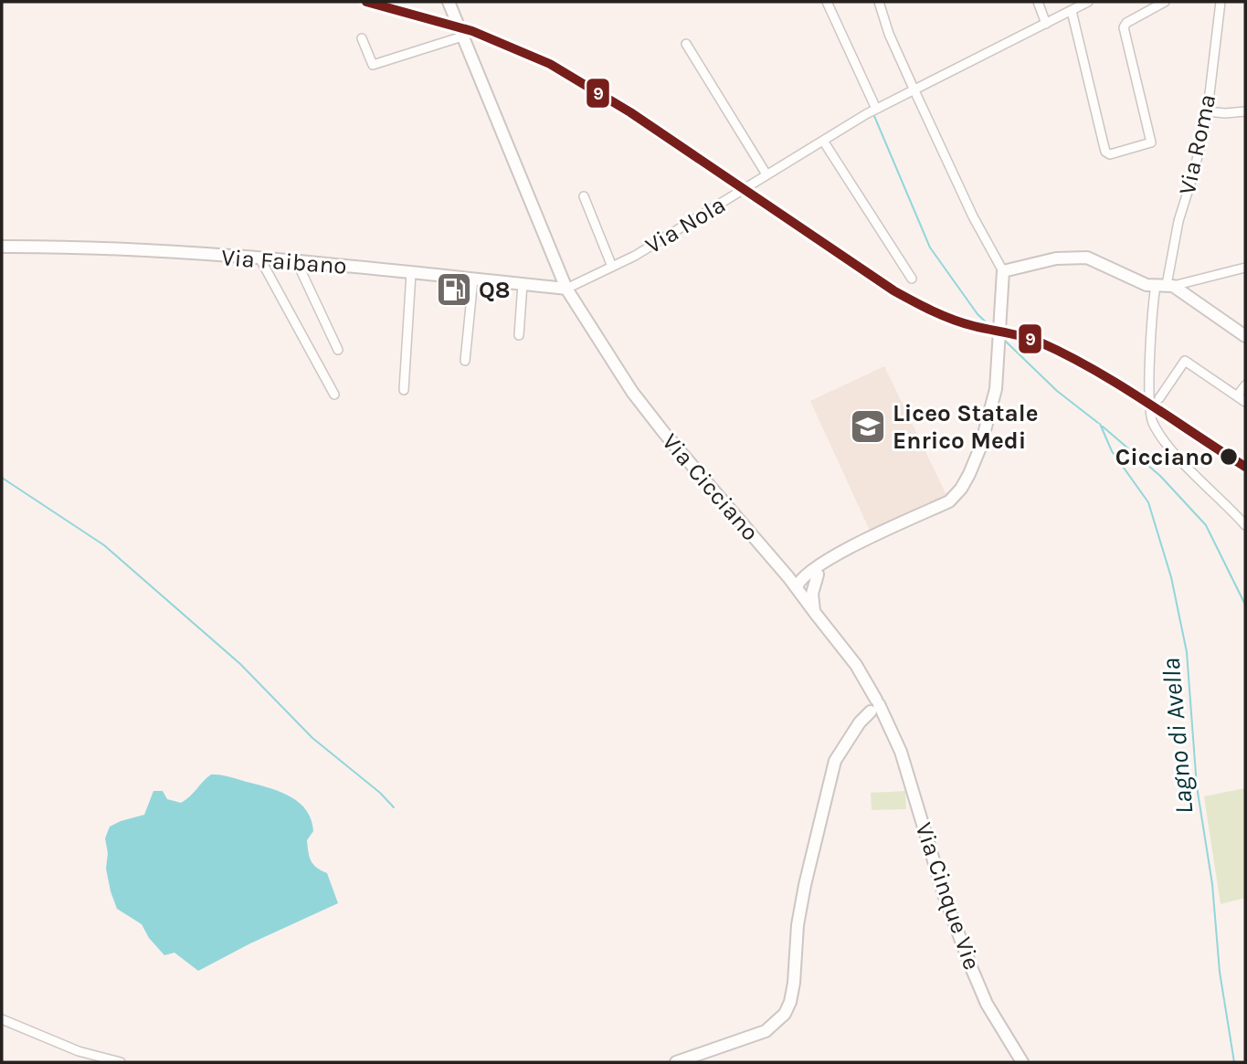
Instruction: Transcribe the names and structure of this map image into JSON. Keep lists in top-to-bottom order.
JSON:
{
  "streets": {
    "street": [
      "Via Roma",
      "Via Nola",
      "Via Faibano",
      "Via Cicciano",
      "Via Cinque Vie"
    ]
  },
  "crossings": [
    ["Via Nola", "Via Faibano"],
    ["Via Nola", "Via Cicciano"],
    ["Via Faibano", "Via Cicciano"],
    ["Via Cicciano", "Via Cinque Vie"]
  ],
  "water": ["Lagno di Avella"],
  "places": {
    "fuel station": ["Q8"],
    "school or university": ["Liceo Statale Enrico Medi"],
    "other": ["Cicciano"]
  },
  "lines": ["transit line 9"]
}
